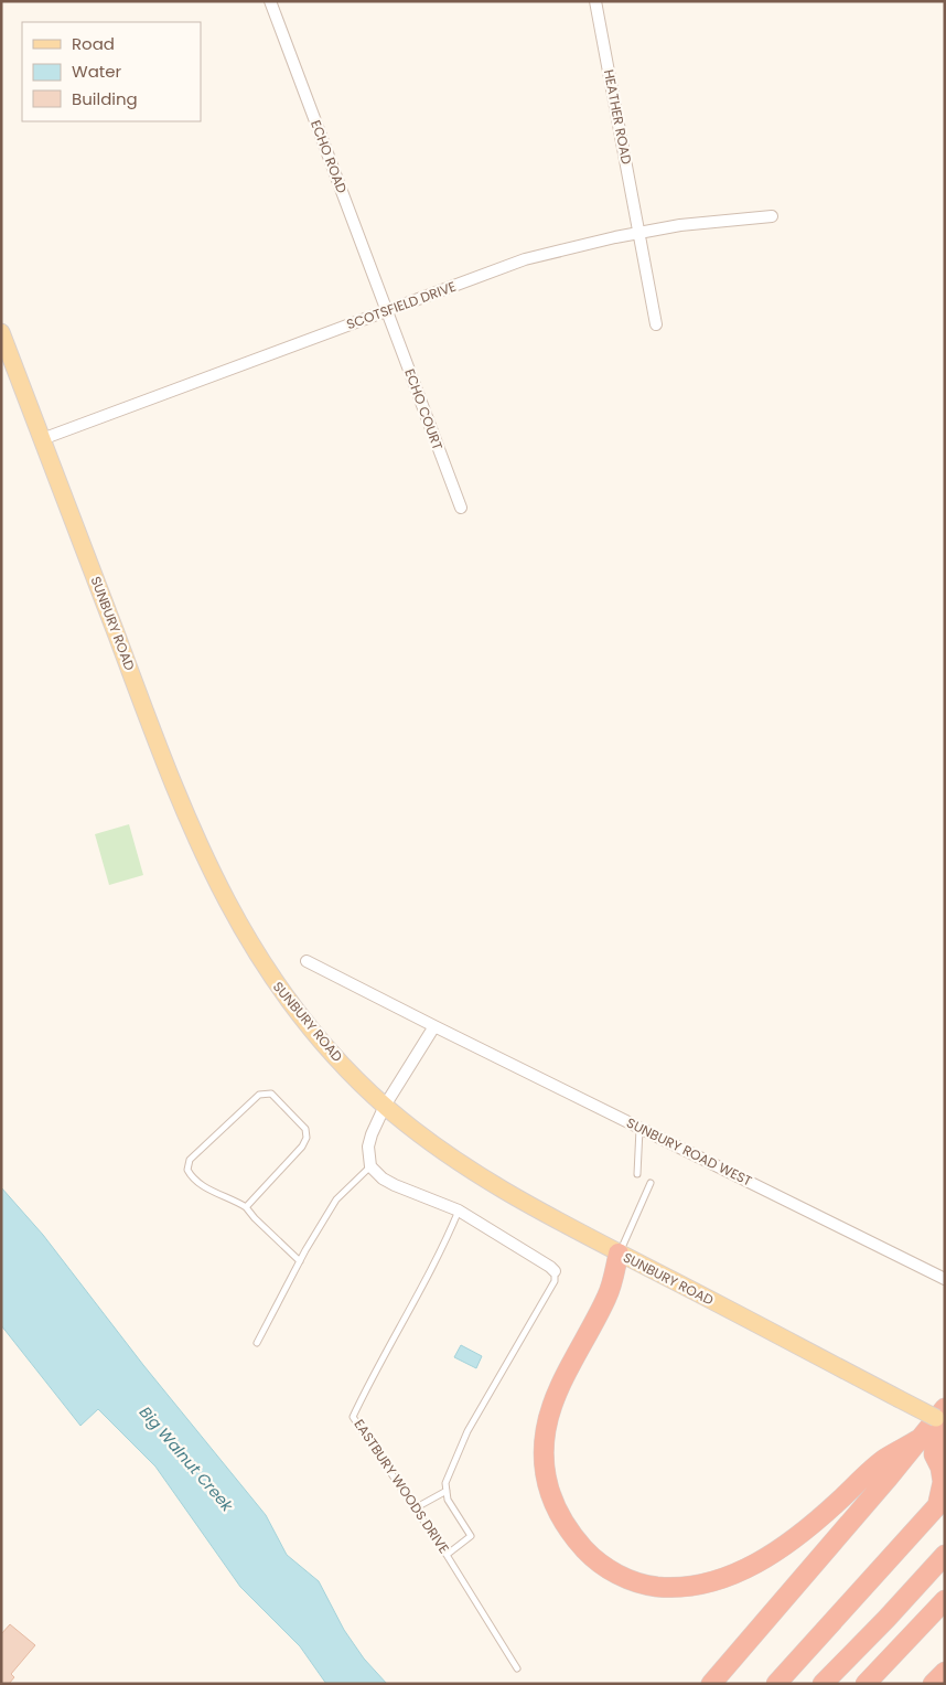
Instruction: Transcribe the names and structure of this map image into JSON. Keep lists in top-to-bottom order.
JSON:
{
  "streets": {
    "main road": ["SUNBURY ROAD"],
    "street": [
      "HEATHER ROAD",
      "ECHO ROAD",
      "SCOTSFIELD DRIVE",
      "ECHO COURT",
      "SUNBURY ROAD WEST"
    ],
    "lane": ["EASTBURY WOODS DRIVE"]
  },
  "crossings": [
    ["HEATHER ROAD", "SCOTSFIELD DRIVE"],
    ["ECHO ROAD", "SCOTSFIELD DRIVE"],
    ["ECHO ROAD", "ECHO COURT"],
    ["SCOTSFIELD DRIVE", "ECHO COURT"],
    ["SCOTSFIELD DRIVE", "SUNBURY ROAD"]
  ],
  "water": ["Big Walnut Creek"],
  "legend": ["Road", "Water", "Building"]
}
